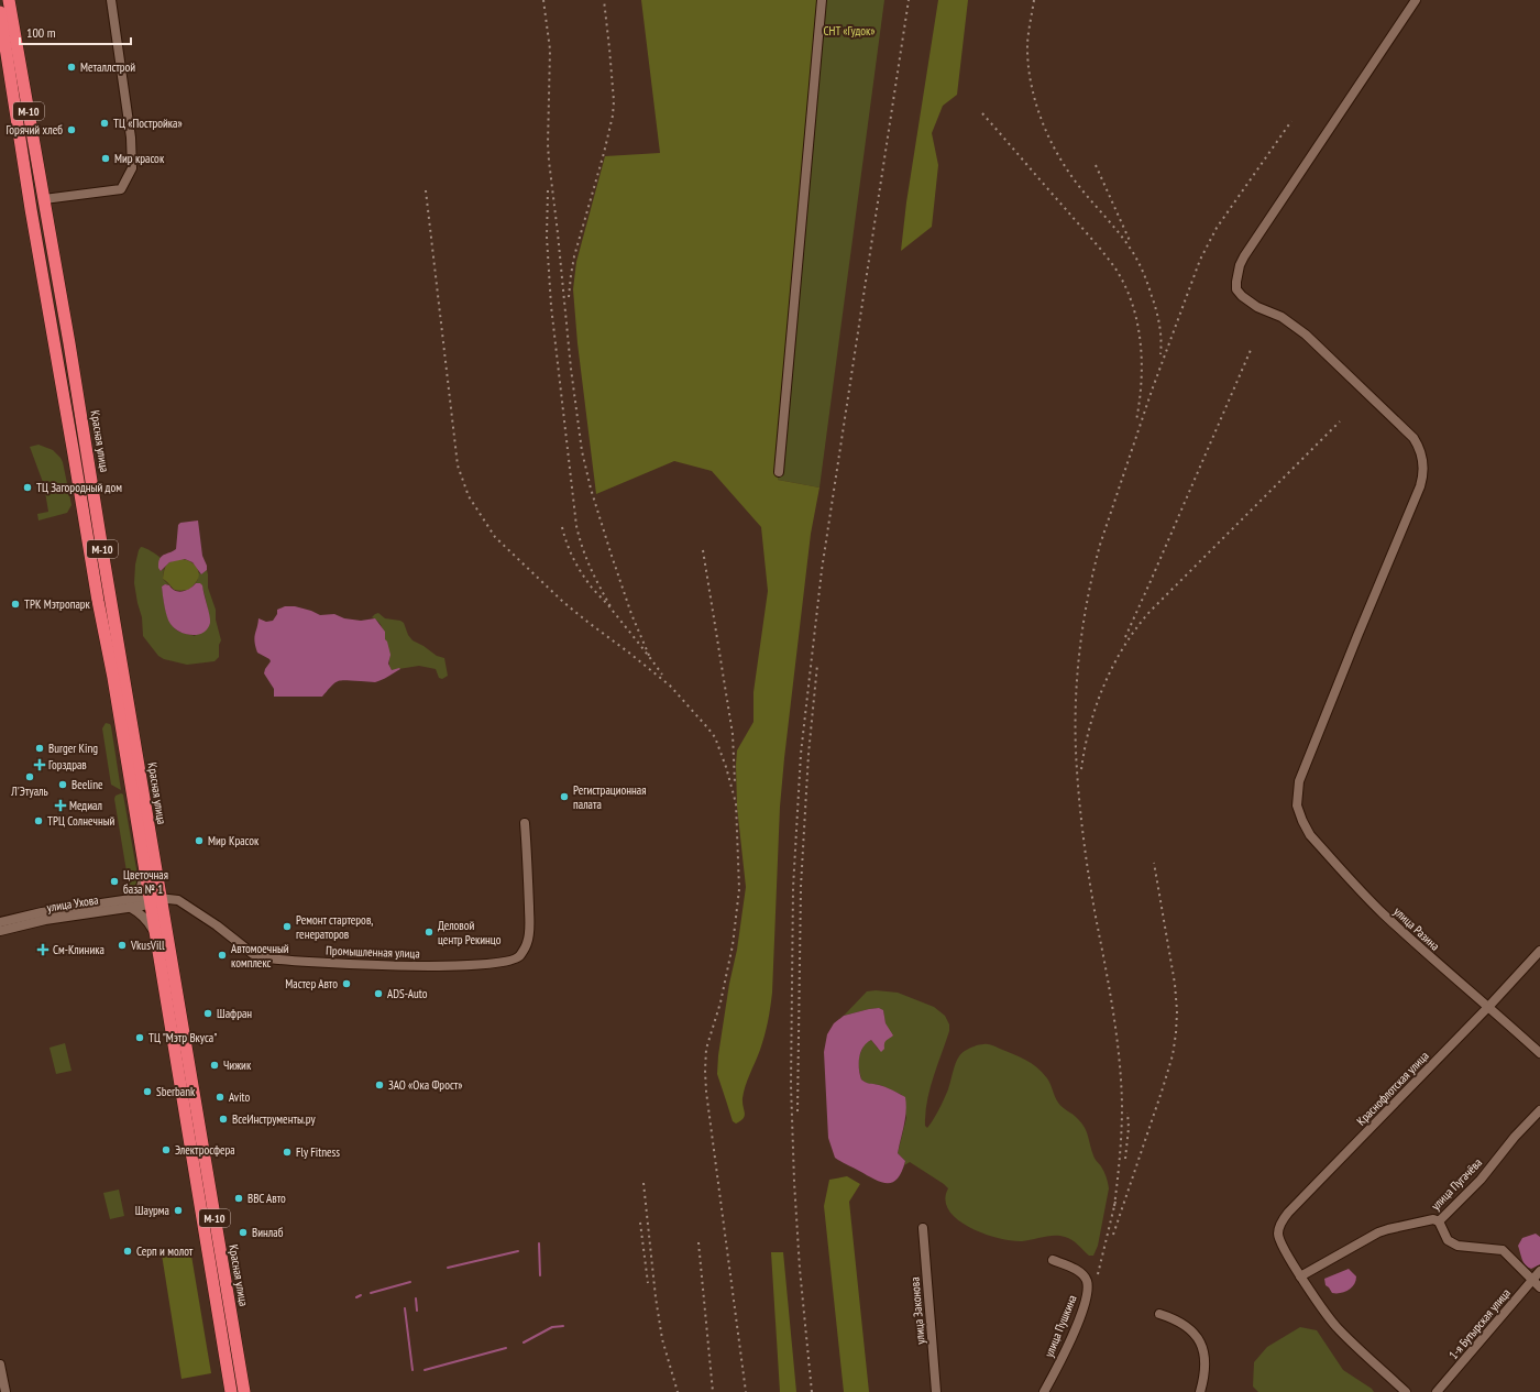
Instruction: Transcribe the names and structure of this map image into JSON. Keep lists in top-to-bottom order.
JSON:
{
  "streets": {
    "highway": ["М-10", "Красная улица"],
    "street": [
      "улица Ухова",
      "улица Разина",
      "Промышленная улица",
      "Краснофлотская улица",
      "улица Пугачёва",
      "улица Законова",
      "1-я Бутырская улица",
      "улица Пушкина"
    ]
  },
  "crossings": [
    ["М-10", "Красная улица"],
    ["Красная улица", "улица Ухова"],
    ["Красная улица", "Промышленная улица"],
    ["улица Ухова", "Промышленная улица"],
    ["улица Разина", "Краснофлотская улица"],
    ["Краснофлотская улица", "улица Пугачёва"]
  ],
  "parks": ["СНТ «Гудок»"],
  "places": {
    "other": [
      "Металлстрой",
      "ТЦ «Постройка»",
      "Горячий хлеб",
      "Мир красок",
      "ТЦ Загородный дом",
      "ТРК Мэтропарк",
      "Burger King",
      "Л'Этуаль",
      "Beeline",
      "Регистрационная палата",
      "ТРЦ Солнечный",
      "Мир Красок",
      "Цветочная база № 1",
      "Ремонт стартеров, генераторов",
      "Деловой центр Рекинцо",
      "VkusVill",
      "Автомоечный комплекс",
      "Мастер Авто",
      "ADS-Auto",
      "Шафран",
      "ТЦ \"Мэтр Вкуса\"",
      "Чижик",
      "ЗАО «Ока Фрост»",
      "Sberbank",
      "Avito",
      "ВсеИнструменты.ру",
      "Электросфера",
      "Fly Fitness",
      "ВВС Авто",
      "Шаурма",
      "Винлаб",
      "Серп и молот"
    ],
    "health": ["Горздрав", "Медиал", "См-Клиника"]
  },
  "scale_bar": "100 m"
}
